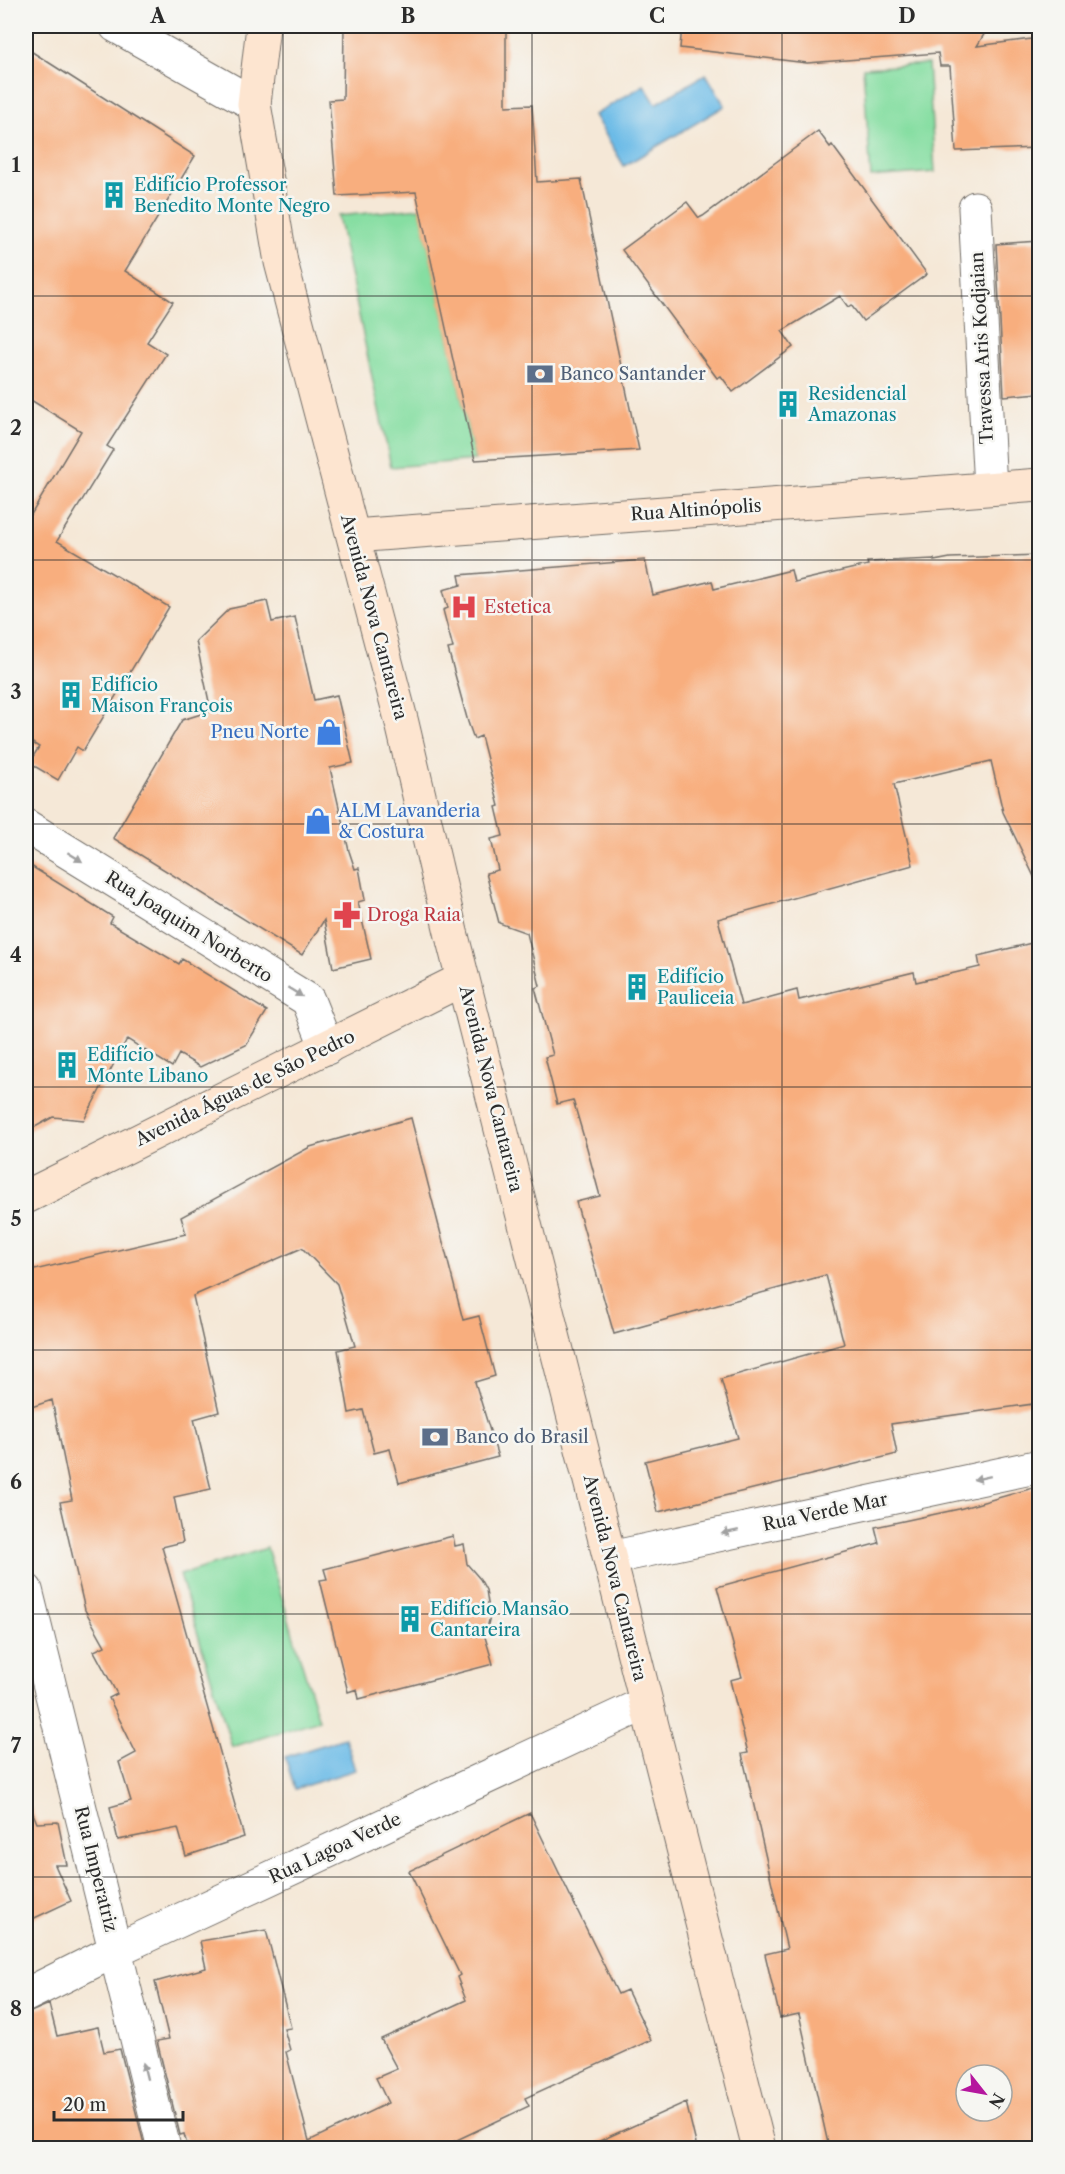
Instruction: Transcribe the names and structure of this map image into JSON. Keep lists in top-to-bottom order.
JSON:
{
  "streets": {
    "main road": ["Rua Altinópolis", "Avenida Nova Cantareira", "Avenida Águas de São Pedro"],
    "street": [
      "Travessa Aris Kodjaian",
      "Rua Joaquim Norberto",
      "Rua Verde Mar",
      "Rua Lagoa Verde",
      "Rua Imperatriz"
    ]
  },
  "crossings": [
    ["Travessa Aris Kodjaian", "Rua Altinópolis"],
    ["Rua Altinópolis", "Avenida Nova Cantareira"],
    ["Avenida Nova Cantareira", "Avenida Águas de São Pedro"],
    ["Avenida Nova Cantareira", "Rua Verde Mar"],
    ["Avenida Nova Cantareira", "Rua Lagoa Verde"],
    ["Rua Joaquim Norberto", "Avenida Águas de São Pedro"],
    ["Rua Lagoa Verde", "Rua Imperatriz"]
  ],
  "one_way": ["Rua Joaquim Norberto", "Rua Verde Mar", "Rua Imperatriz"],
  "places": {
    "building": [
      "Edifício Professor Benedito Monte Negro",
      "Residencial Amazonas",
      "Edifício Maison François",
      "Edifício Pauliceia",
      "Edifício Monte Libano",
      "Edifício Mansão Cantareira"
    ],
    "bank": ["Banco Santander", "Banco do Brasil"],
    "hospital": ["Estetica"],
    "shop": ["Pneu Norte", "ALM Lavanderia & Costura"],
    "pharmacy": ["Droga Raia"]
  },
  "scale_bar": "20 m",
  "north": "bottom right",
  "grid": {
    "columns": [
      "A",
      "B",
      "C",
      "D"
    ],
    "rows": [
      "1",
      "2",
      "3",
      "4",
      "5",
      "6",
      "7",
      "8"
    ]
  }
}
